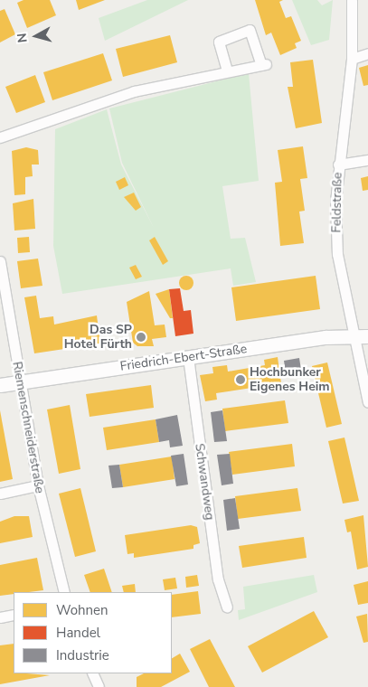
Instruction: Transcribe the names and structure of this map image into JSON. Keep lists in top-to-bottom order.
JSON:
{
  "streets": {
    "street": [
      "Feldstraße",
      "Friedrich-Ebert-Straße",
      "Riemenschneiderstraße",
      "Schwandweg"
    ]
  },
  "crossings": [
    ["Feldstraße", "Friedrich-Ebert-Straße"],
    ["Friedrich-Ebert-Straße", "Riemenschneiderstraße"],
    ["Friedrich-Ebert-Straße", "Schwandweg"]
  ],
  "places": ["Das SP Hotel Fürth", "Hochbunker Eigenes Heim"],
  "legend": ["Wohnen", "Handel", "Industrie"],
  "north": "left"
}
